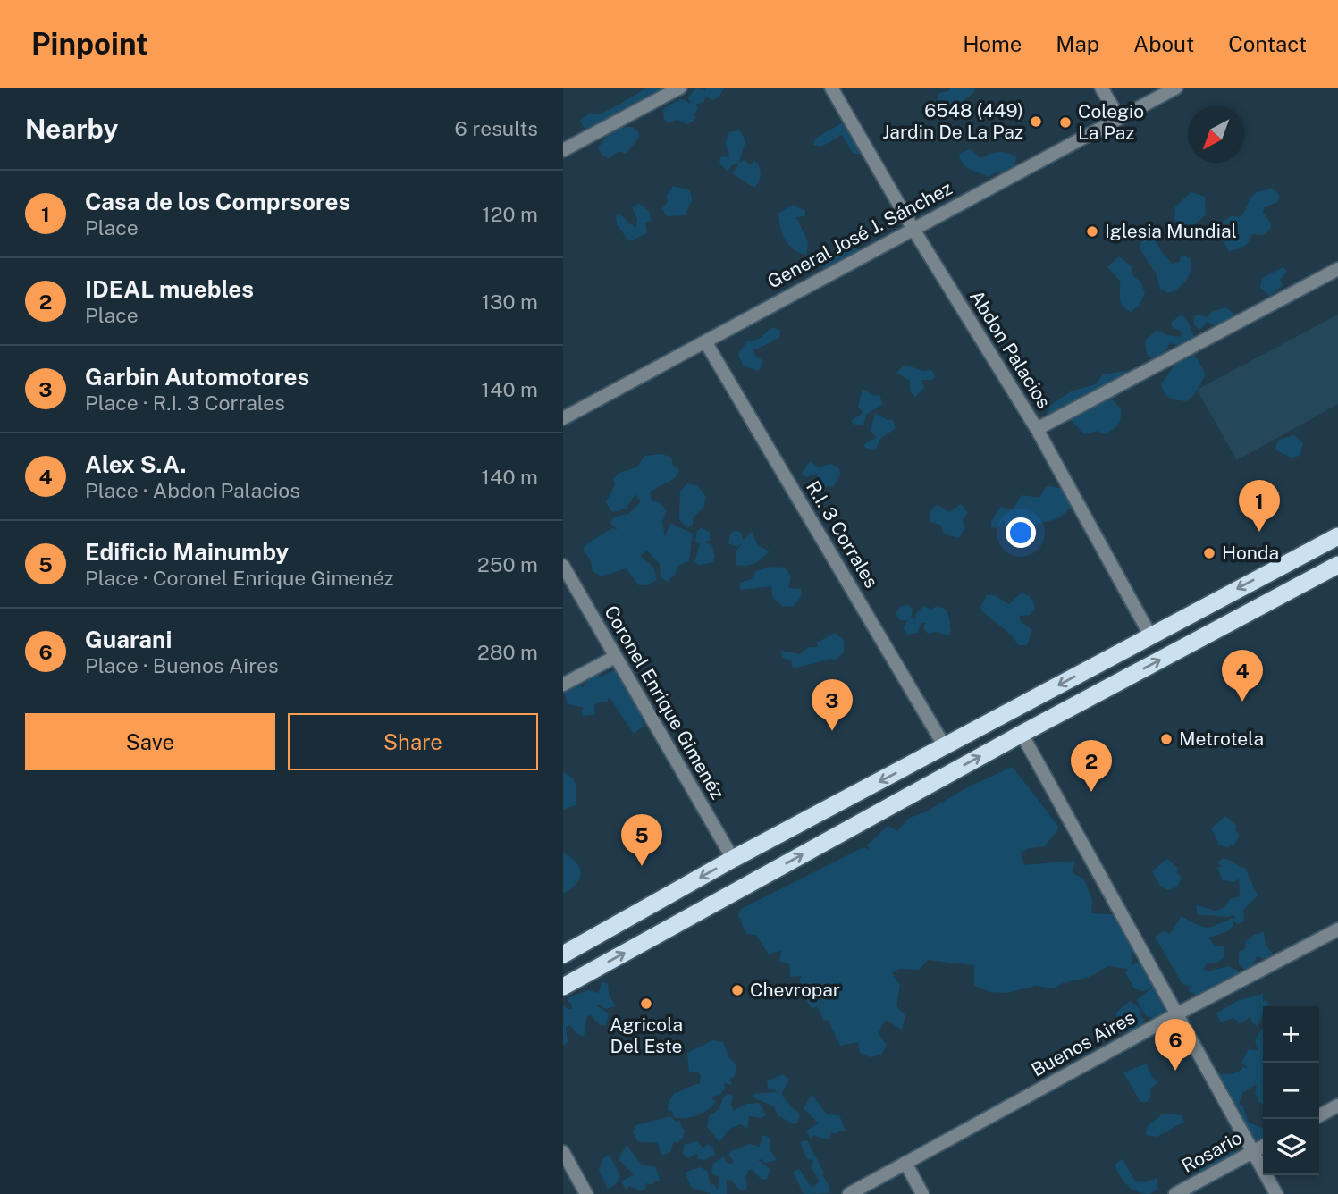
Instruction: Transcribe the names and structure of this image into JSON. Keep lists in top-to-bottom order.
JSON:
{
  "streets": {
    "street": [
      "General José J. Sánchez",
      "Abdon Palacios",
      "R.I. 3 Corrales",
      "Coronel Enrique Gimenéz",
      "Buenos Aires",
      "Rosario"
    ]
  },
  "crossings": [
    ["General José J. Sánchez", "Abdon Palacios"],
    ["General José J. Sánchez", "R.I. 3 Corrales"]
  ],
  "places": [
    "6548 (449) Jardin De La Paz",
    "Colegio La Paz",
    "Iglesia Mundial",
    "Honda",
    "Metrotela",
    "Chevropar",
    "Agricola Del Este"
  ],
  "north": "bottom left",
  "page": {
    "header": "Pinpoint",
    "nav": [
      "Home",
      "Map",
      "About",
      "Contact"
    ],
    "heading": ["Nearby", "6 results"],
    "list": [
      {
        "mark": "1",
        "name": "Casa de los Comprsores",
        "note": "Place",
        "value": "120 m"
      },
      {
        "mark": "2",
        "name": "IDEAL muebles",
        "note": "Place",
        "value": "130 m"
      },
      {
        "mark": "3",
        "name": "Garbin Automotores",
        "note": "Place · R.I. 3 Corrales",
        "value": "140 m"
      },
      {
        "mark": "4",
        "name": "Alex S.A.",
        "note": "Place · Abdon Palacios",
        "value": "140 m"
      },
      {
        "mark": "5",
        "name": "Edificio Mainumby",
        "note": "Place · Coronel Enrique Gimenéz",
        "value": "250 m"
      },
      {
        "mark": "6",
        "name": "Guarani",
        "note": "Place · Buenos Aires",
        "value": "280 m"
      }
    ],
    "pins": [
      "1",
      "4",
      "3",
      "2",
      "5",
      "6"
    ],
    "buttons": ["Save", "Share"],
    "map_buttons": ["+", "−"]
  }
}
